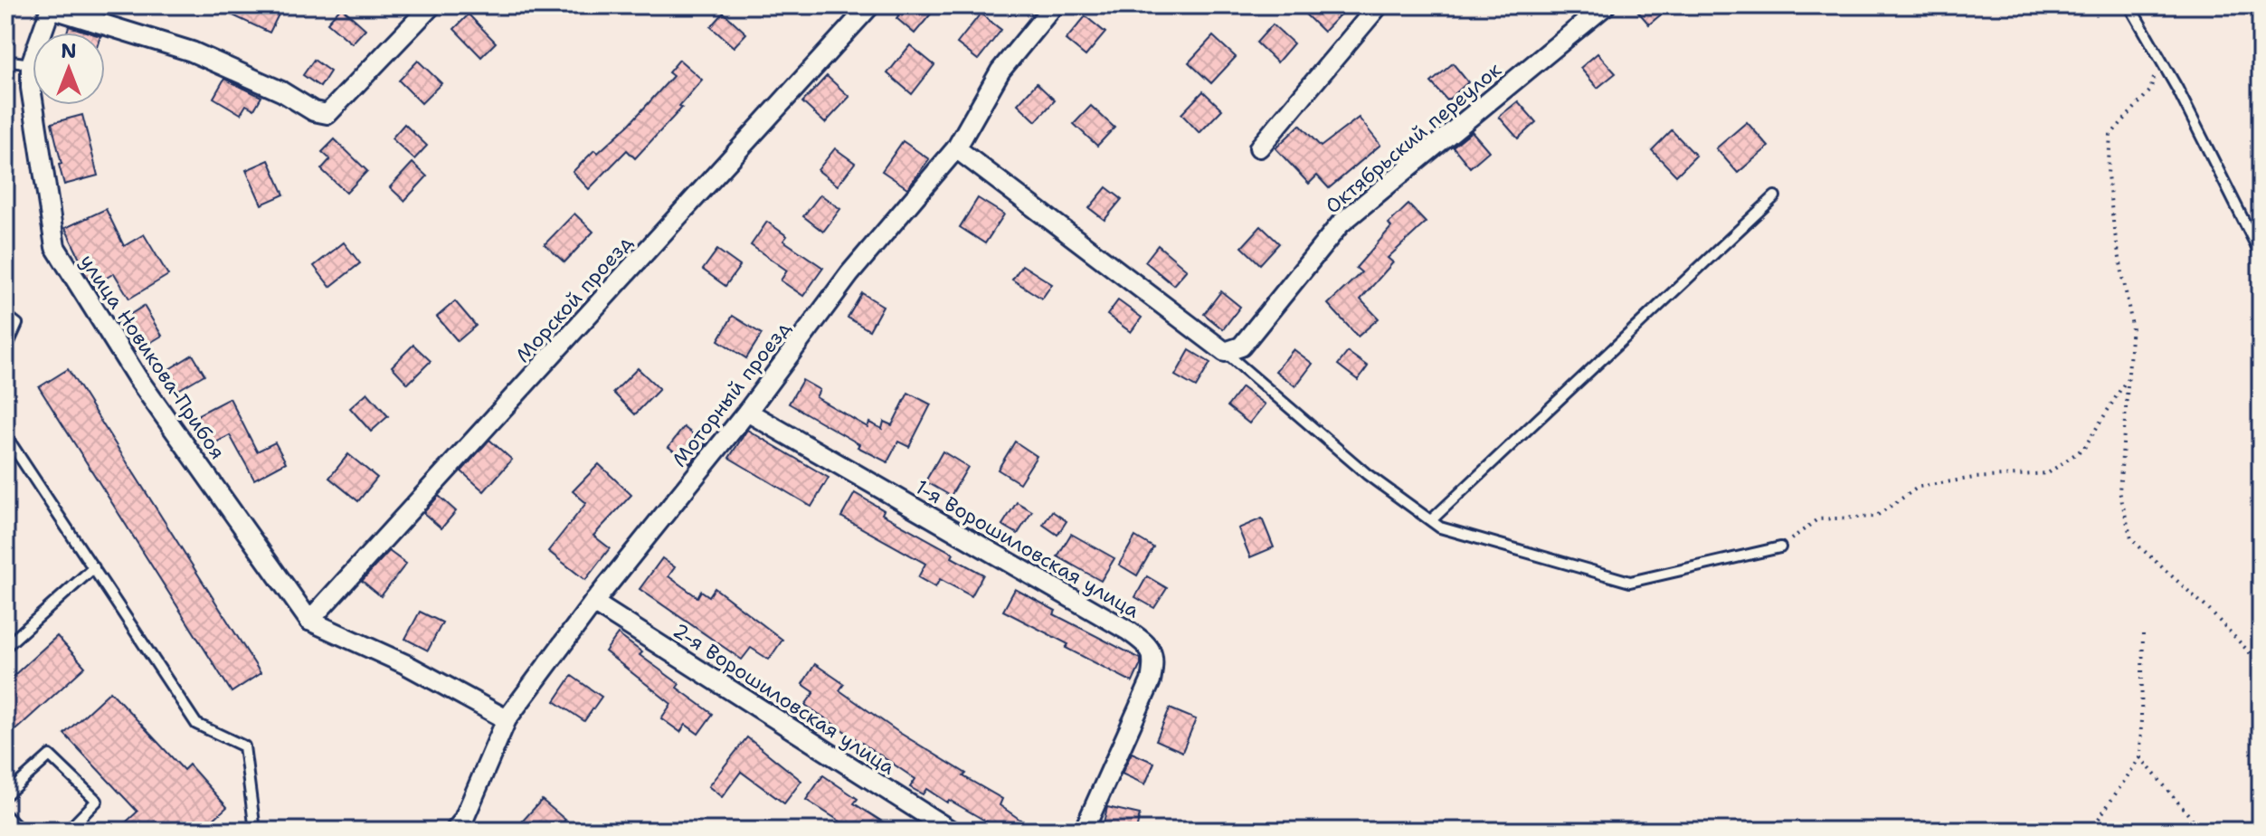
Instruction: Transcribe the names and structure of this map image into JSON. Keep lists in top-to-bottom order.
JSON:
{
  "streets": {
    "street": [
      "Октябрьский переулок",
      "Морской проезд",
      "улица Новикова-Прибоя",
      "Моторный проезд",
      "1-я Ворошиловская улица",
      "2-я Ворошиловская улица"
    ]
  },
  "crossings": [
    ["Морской проезд", "улица Новикова-Прибоя"],
    ["Моторный проезд", "1-я Ворошиловская улица"],
    ["Моторный проезд", "2-я Ворошиловская улица"]
  ],
  "north": "top"
}
